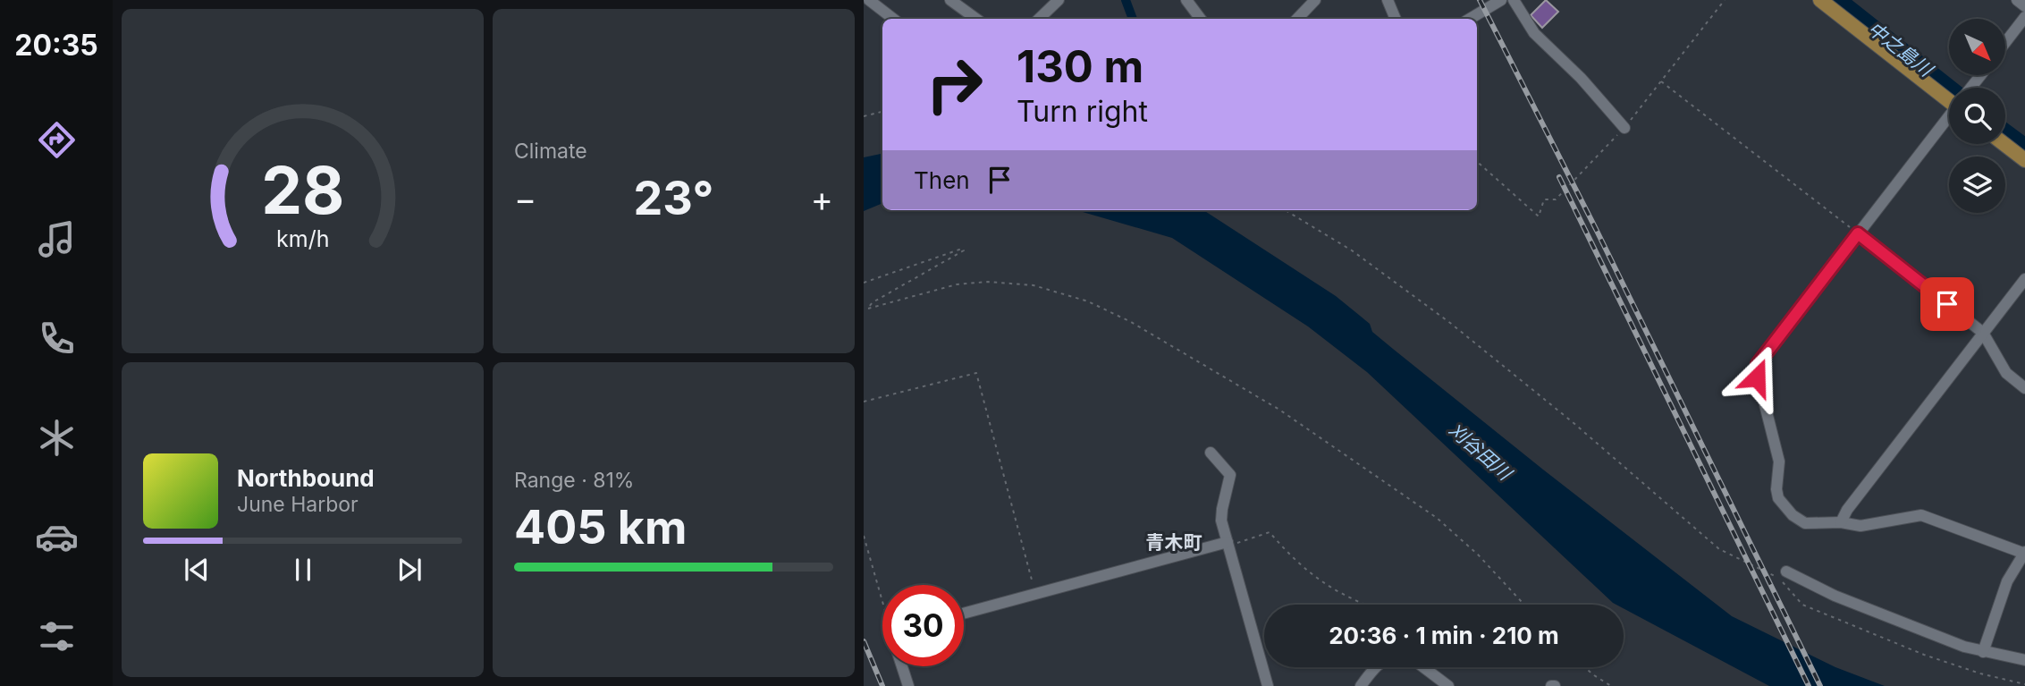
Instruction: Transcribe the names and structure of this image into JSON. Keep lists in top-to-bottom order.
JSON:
{
  "districts": ["青木町"],
  "water": ["中之島川", "刈谷田川"],
  "north": "bottom right",
  "page": {
    "tabs": "20:35",
    "tile": [
      "Climate",
      ["Range · 81%", "405 km"]
    ],
    "turn": ["130 m", "Turn right"],
    "then": "Then",
    "heat": ["−", "23°", "+"],
    "song": ["Northbound", "June Harbor"],
    "limit": "30",
    "trip": "20:36 · 1 min · 210 m",
    "gauge": ["28", "km/h"]
  }
}
